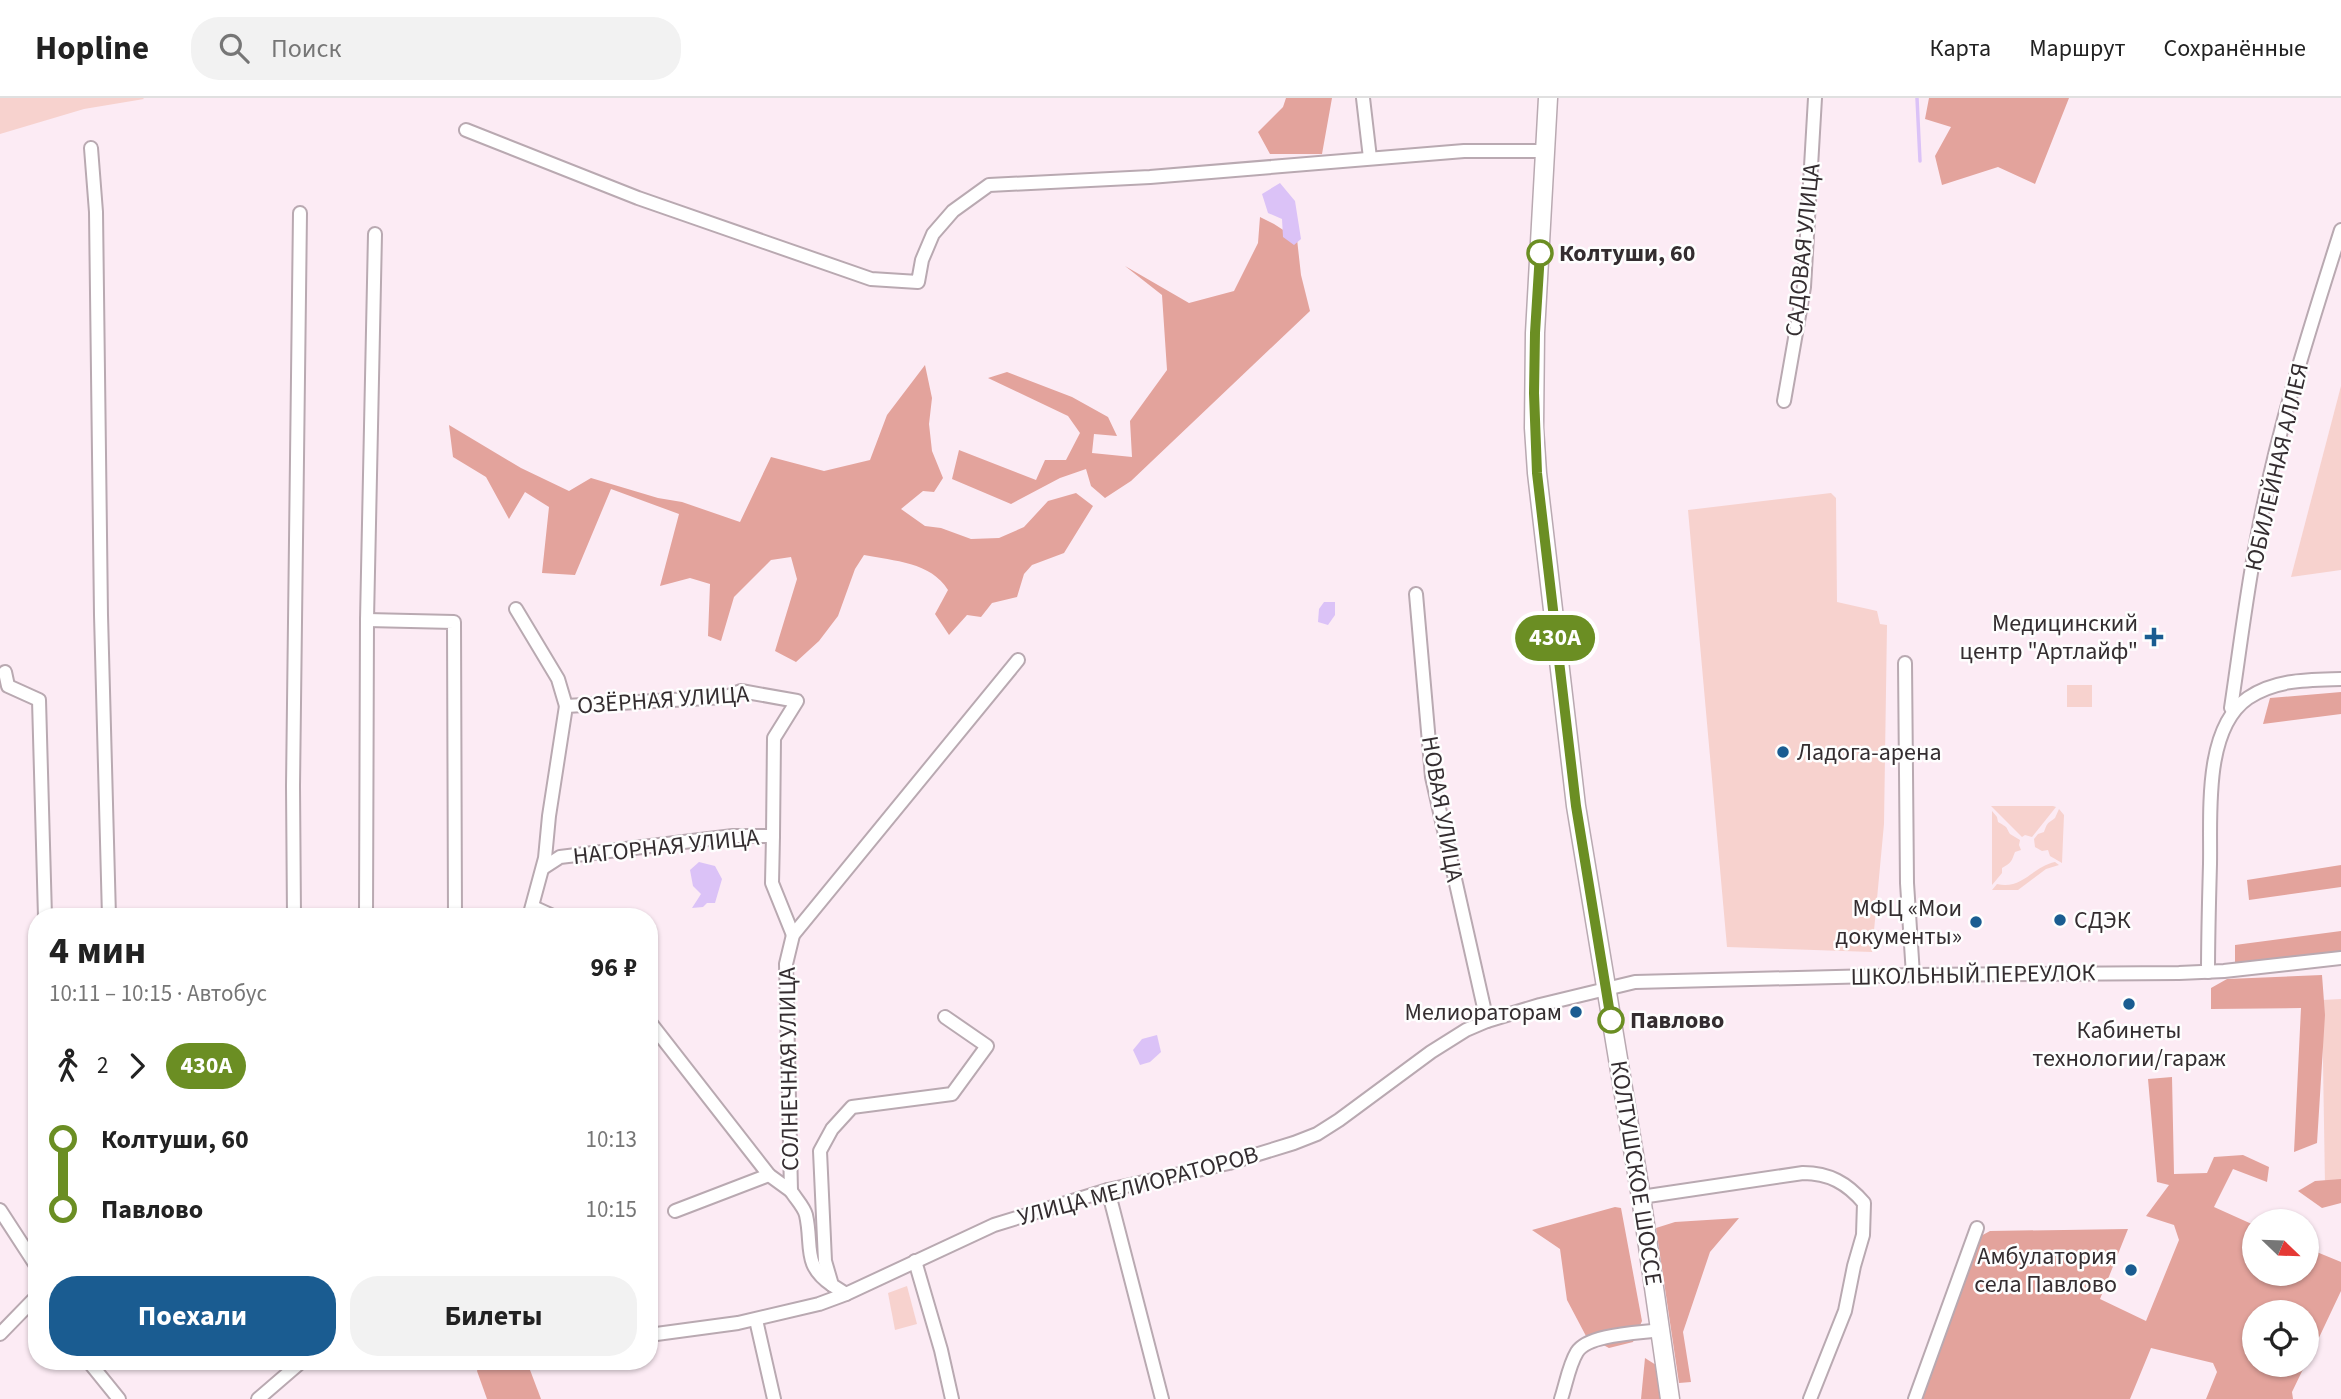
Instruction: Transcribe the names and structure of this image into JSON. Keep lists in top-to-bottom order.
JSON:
{
  "streets": {
    "main road": ["КОЛТУШСКОЕ ШОССЕ"],
    "street": [
      "САДОВАЯ УЛИЦА",
      "ЮБИЛЕЙНАЯ АЛЛЕЯ",
      "ОЗЁРНАЯ УЛИЦА",
      "НОВАЯ УЛИЦА",
      "НАГОРНАЯ УЛИЦА",
      "ШКОЛЬНЫЙ ПЕРЕУЛОК",
      "СОЛНЕЧНАЯ УЛИЦА",
      "УЛИЦА МЕЛИОРАТОРОВ"
    ]
  },
  "crossings": [
    ["ОЗЁРНАЯ УЛИЦА", "НАГОРНАЯ УЛИЦА"],
    ["НОВАЯ УЛИЦА", "УЛИЦА МЕЛИОРАТОРОВ"],
    ["НАГОРНАЯ УЛИЦА", "СОЛНЕЧНАЯ УЛИЦА"],
    ["ШКОЛЬНЫЙ ПЕРЕУЛОК", "КОЛТУШСКОЕ ШОССЕ"],
    ["ШКОЛЬНЫЙ ПЕРЕУЛОК", "УЛИЦА МЕЛИОРАТОРОВ"],
    ["КОЛТУШСКОЕ ШОССЕ", "УЛИЦА МЕЛИОРАТОРОВ"]
  ],
  "places": {
    "other": [
      "Колтуши, 60",
      "Ладога-арена",
      "СДЭК",
      "МФЦ «Мои документы»",
      "Кабинеты технологии/гараж",
      "Мелиораторам",
      "Павлово",
      "Амбулатория села Павлово"
    ],
    "health": ["Медицинский центр \"Артлайф\""]
  },
  "lines": ["bus line 430А"],
  "north": "bottom right",
  "page": {
    "header": "Hopline",
    "search": "Поиск",
    "nav": ["Карта", "Маршрут", "Сохранённые"],
    "on_map": "430А",
    "heading": ["4 мин", "10:11 – 10:15 · Автобус", "96 ₽"],
    "legs": ["2", "430А"],
    "list": [
      {
        "name": "Колтуши, 60",
        "value": "10:13"
      },
      {
        "name": "Павлово",
        "value": "10:15"
      }
    ],
    "buttons": ["Поехали", "Билеты"]
  }
}
